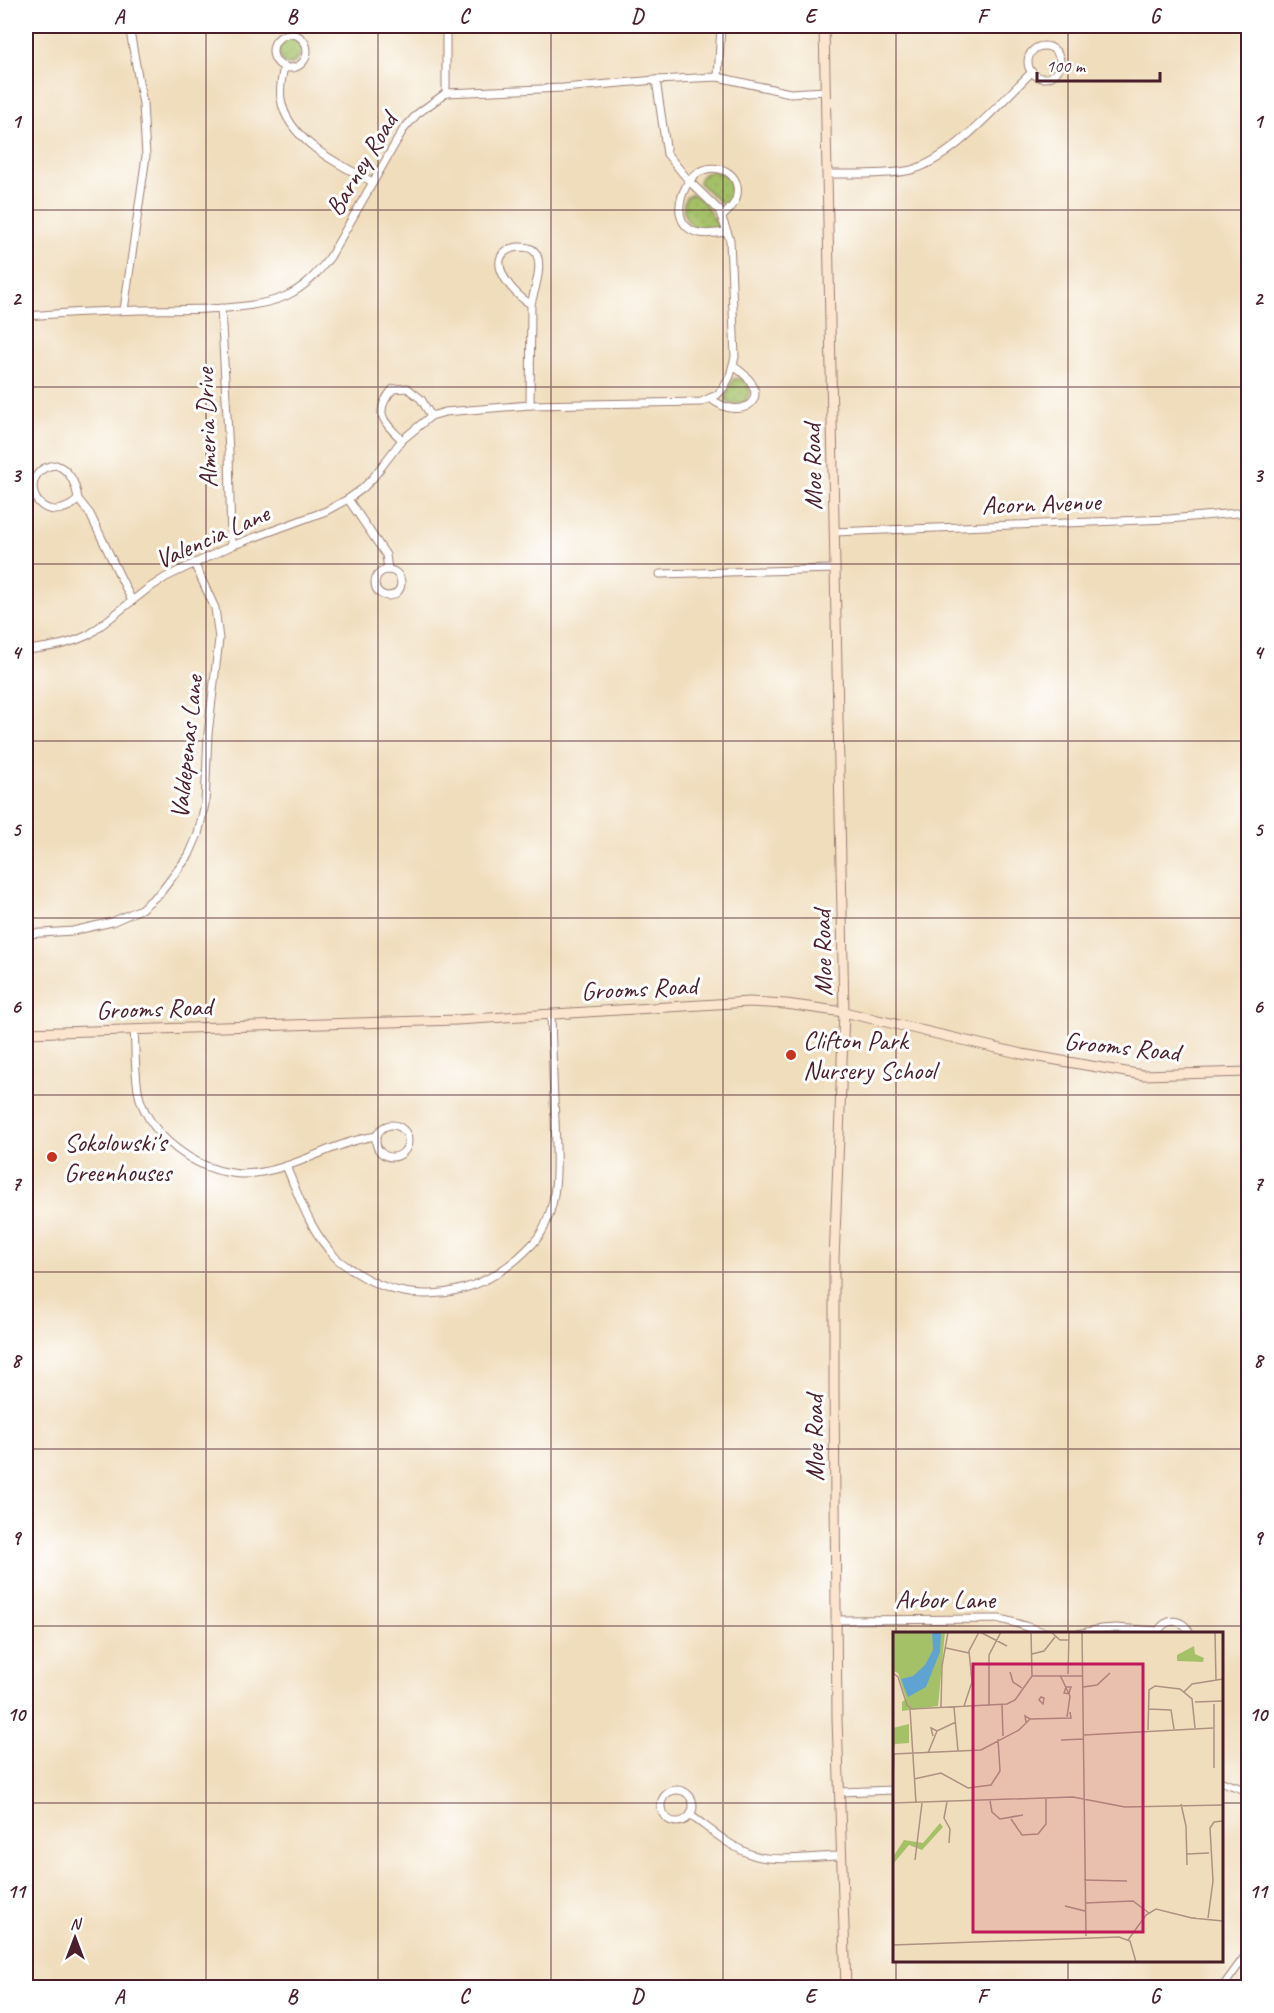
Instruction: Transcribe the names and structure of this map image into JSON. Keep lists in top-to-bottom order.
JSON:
{
  "streets": {
    "street": [
      "Barney Road",
      "Almeria Drive",
      "Moe Road",
      "Acorn Avenue",
      "Valencia Lane",
      "Valdepenas Lane",
      "Grooms Road",
      "Arbor Lane"
    ]
  },
  "crossings": [
    ["Barney Road", "Almeria Drive"],
    ["Almeria Drive", "Valencia Lane"],
    ["Moe Road", "Acorn Avenue"],
    ["Moe Road", "Grooms Road"],
    ["Moe Road", "Arbor Lane"],
    ["Valencia Lane", "Valdepenas Lane"]
  ],
  "places": ["Clifton Park Nursery School", "Sokolowski's Greenhouses"],
  "scale_bar": "100 m",
  "north": "top",
  "grid": {
    "columns": [
      "A",
      "B",
      "C",
      "D",
      "E",
      "F",
      "G"
    ],
    "rows": [
      "1",
      "2",
      "3",
      "4",
      "5",
      "6",
      "7",
      "8",
      "9",
      "10",
      "11"
    ]
  }
}
